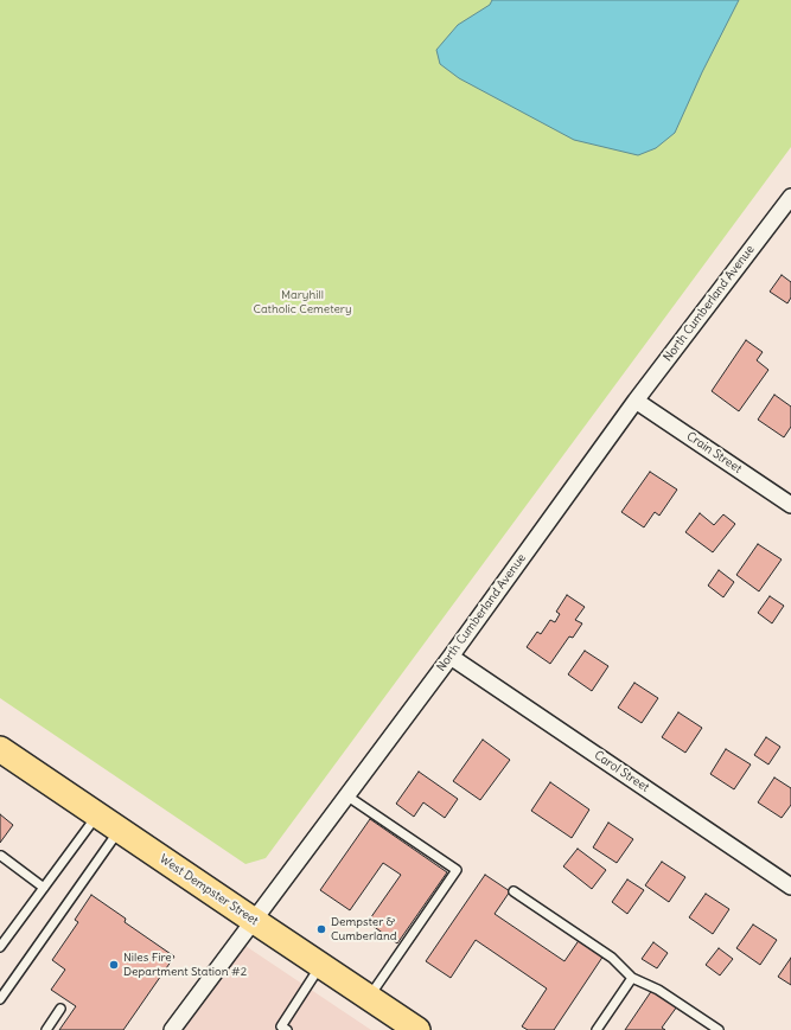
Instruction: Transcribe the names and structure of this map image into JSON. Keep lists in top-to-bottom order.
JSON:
{
  "streets": {
    "main road": ["West Dempster Street"],
    "street": ["North Cumberland Avenue", "Crain Street", "Carol Street"]
  },
  "crossings": [
    ["North Cumberland Avenue", "Crain Street"],
    ["North Cumberland Avenue", "Carol Street"],
    ["North Cumberland Avenue", "West Dempster Street"]
  ],
  "parks": ["Maryhill Catholic Cemetery"],
  "places": ["Dempster & Cumberland", "Niles Fire Department Station #2"]
}
